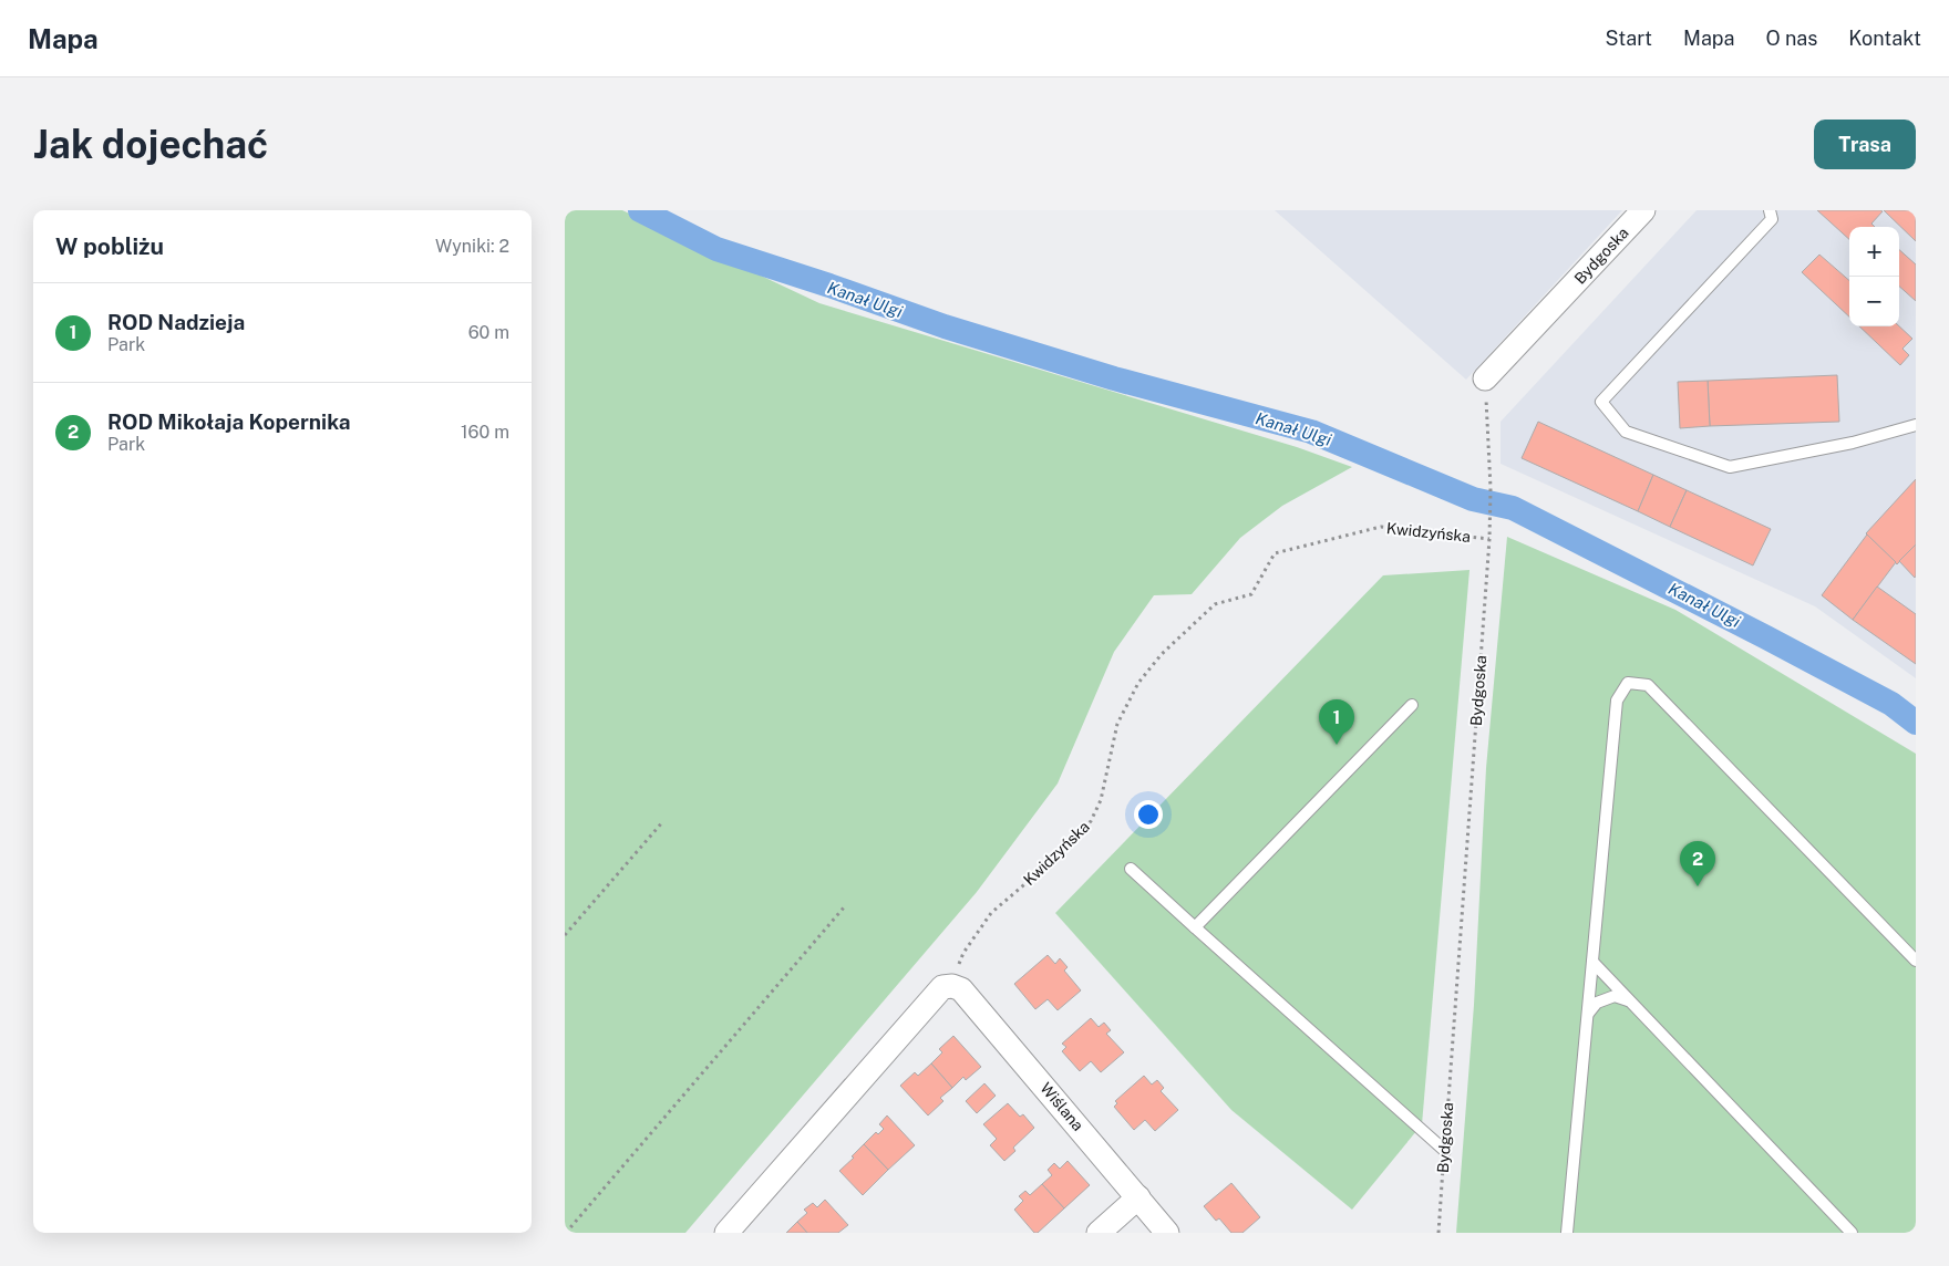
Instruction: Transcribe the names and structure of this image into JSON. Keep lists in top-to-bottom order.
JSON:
{
  "streets": {
    "street": ["Bydgoska", "Wiślana"],
    "path": ["Kwidzyńska"]
  },
  "crossings": [
    ["Bydgoska", "Kwidzyńska"],
    ["Kwidzyńska", "Wiślana"]
  ],
  "water": ["Kanał Ulgi"],
  "page": {
    "header": "Mapa",
    "nav": [
      "Start",
      "Mapa",
      "O nas",
      "Kontakt"
    ],
    "buttons": "Trasa",
    "title": "Jak dojechać",
    "heading": ["W pobliżu", "Wyniki: 2"],
    "map_buttons": ["+", "−"],
    "list": [
      {
        "mark": "1",
        "name": "ROD Nadzieja",
        "note": "Park",
        "value": "60 m"
      },
      {
        "mark": "2",
        "name": "ROD Mikołaja Kopernika",
        "note": "Park",
        "value": "160 m"
      }
    ],
    "pins": ["1", "2"]
  }
}
